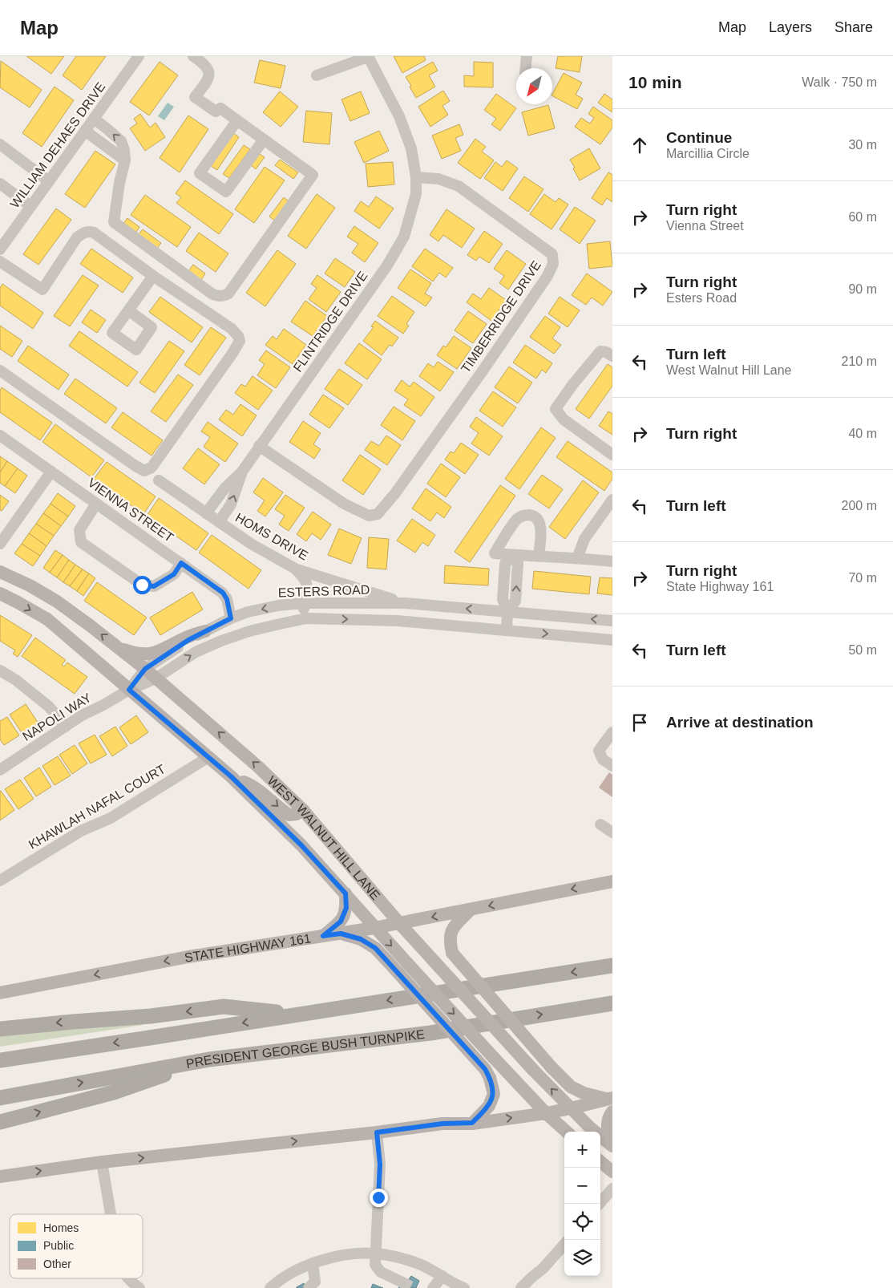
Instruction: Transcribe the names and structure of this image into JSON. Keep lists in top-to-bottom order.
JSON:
{
  "streets": {
    "highway": ["PRESIDENT GEORGE BUSH TURNPIKE"],
    "main road": ["WEST WALNUT HILL LANE", "STATE HIGHWAY 161"],
    "street": [
      "WILLIAM DEHAES DRIVE",
      "TIMBERRIDGE DRIVE",
      "FLINTRIDGE DRIVE",
      "VIENNA STREET",
      "HOMS DRIVE",
      "ESTERS ROAD",
      "NAPOLI WAY",
      "KHAWLAH NAFAL COURT"
    ]
  },
  "crossings": [
    ["TIMBERRIDGE DRIVE", "FLINTRIDGE DRIVE"],
    ["FLINTRIDGE DRIVE", "HOMS DRIVE"],
    ["VIENNA STREET", "ESTERS ROAD"],
    ["HOMS DRIVE", "ESTERS ROAD"],
    ["ESTERS ROAD", "NAPOLI WAY"],
    ["ESTERS ROAD", "WEST WALNUT HILL LANE"],
    ["NAPOLI WAY", "WEST WALNUT HILL LANE"],
    ["KHAWLAH NAFAL COURT", "WEST WALNUT HILL LANE"],
    ["WEST WALNUT HILL LANE", "STATE HIGHWAY 161"]
  ],
  "one_way": ["STATE HIGHWAY 161"],
  "legend": ["Homes", "Public", "Other"],
  "north": "bottom left",
  "page": {
    "header": "Map",
    "nav": ["Map", "Layers", "Share"],
    "heading": ["10 min", "Walk · 750 m"],
    "list": [
      ["Continue", "Marcillia Circle", "30 m"],
      ["Turn right", "Vienna Street", "60 m"],
      ["Turn right", "Esters Road", "90 m"],
      ["Turn left", "West Walnut Hill Lane", "210 m"],
      ["Turn right", "40 m"],
      ["Turn left", "200 m"],
      ["Turn right", "State Highway 161", "70 m"],
      ["Turn left", "50 m"],
      "Arrive at destination"
    ],
    "map_buttons": ["+", "−"]
  }
}
